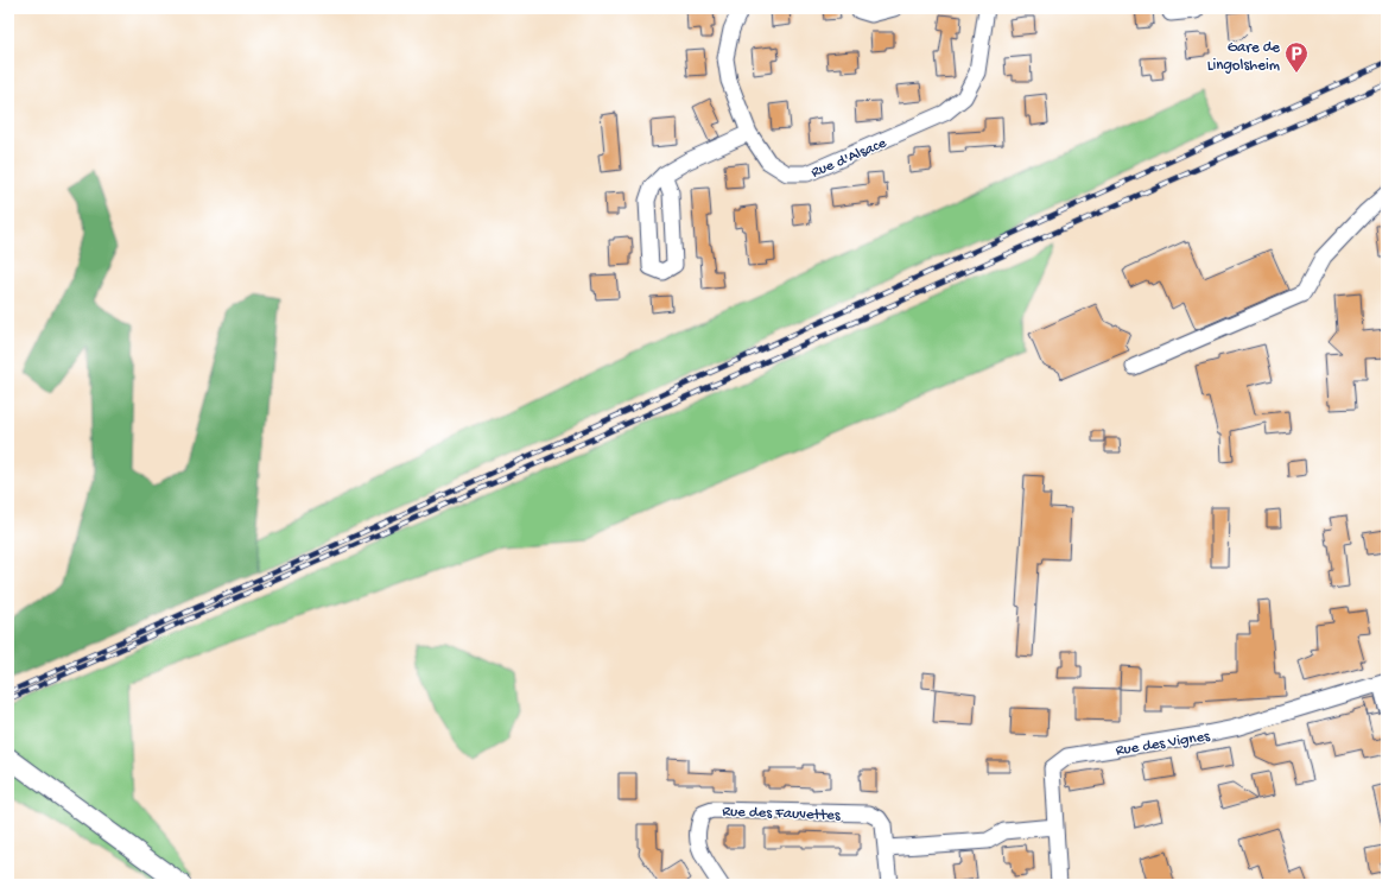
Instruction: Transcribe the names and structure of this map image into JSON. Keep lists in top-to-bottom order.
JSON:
{
  "streets": {
    "street": ["Rue d'Alsace", "Rue des Vignes", "Rue des Fauvettes"]
  },
  "places": {
    "parking": ["Gare de Lingolsheim"]
  }
}
